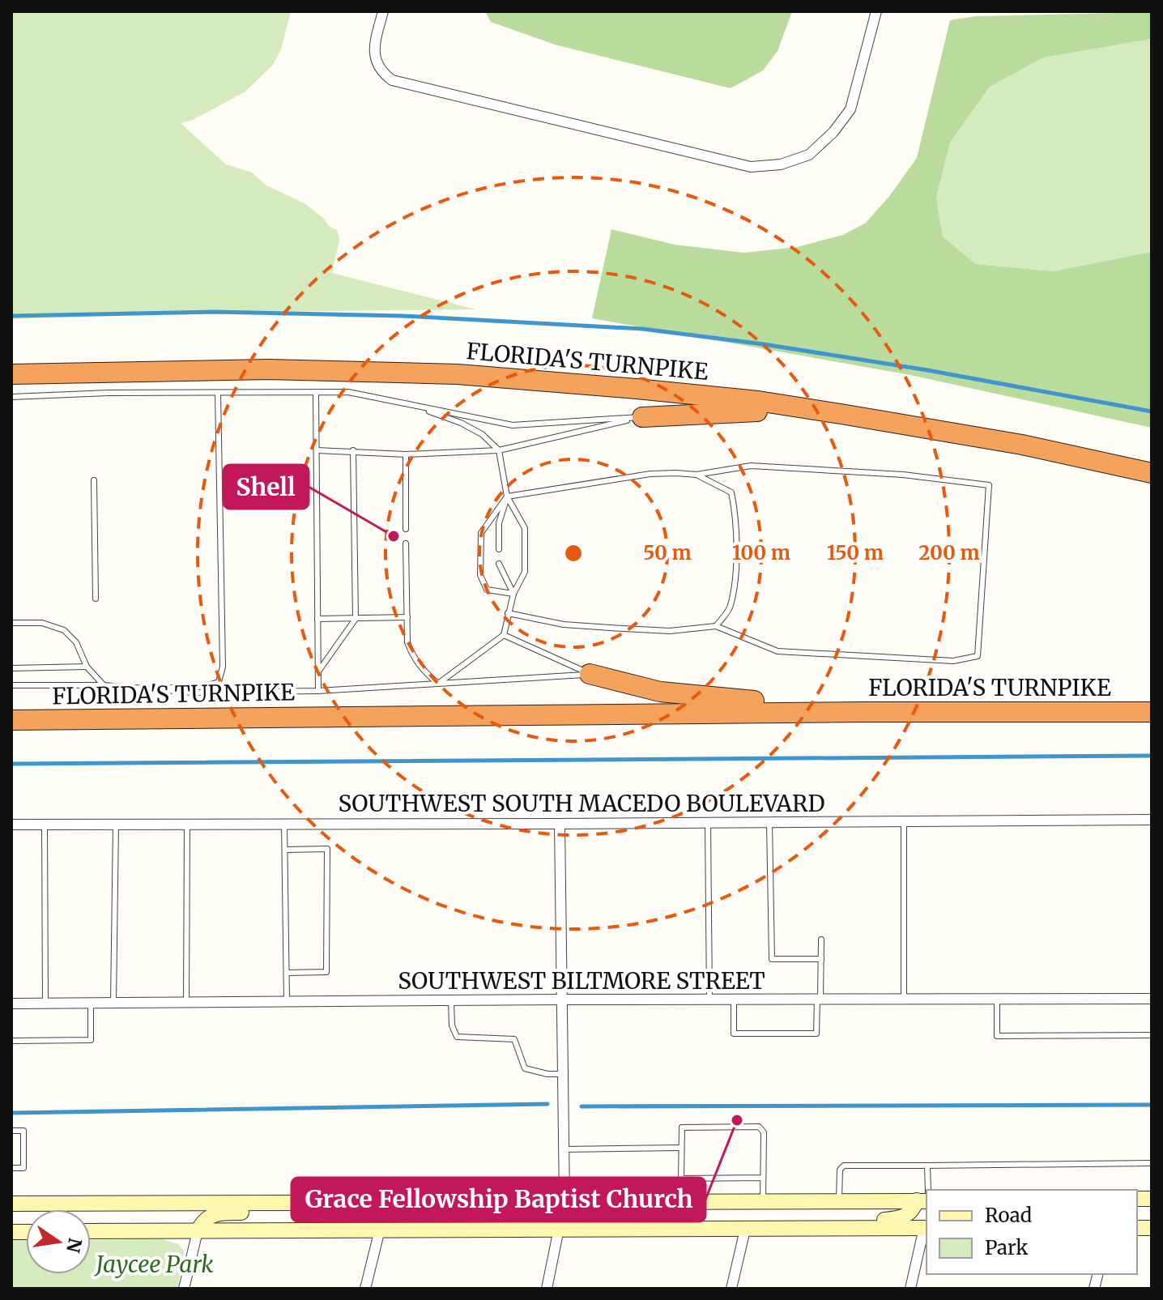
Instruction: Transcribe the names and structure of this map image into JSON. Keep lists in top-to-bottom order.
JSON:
{
  "streets": {
    "highway": ["FLORIDA'S TURNPIKE"],
    "street": ["SOUTHWEST SOUTH MACEDO BOULEVARD", "SOUTHWEST BILTMORE STREET"]
  },
  "parks": ["Jaycee Park"],
  "places": ["Shell", "Grace Fellowship Baptist Church"],
  "legend": ["Road", "Park"],
  "north": "right",
  "rings": [
    "50 m",
    "100 m",
    "150 m",
    "200 m"
  ]
}
